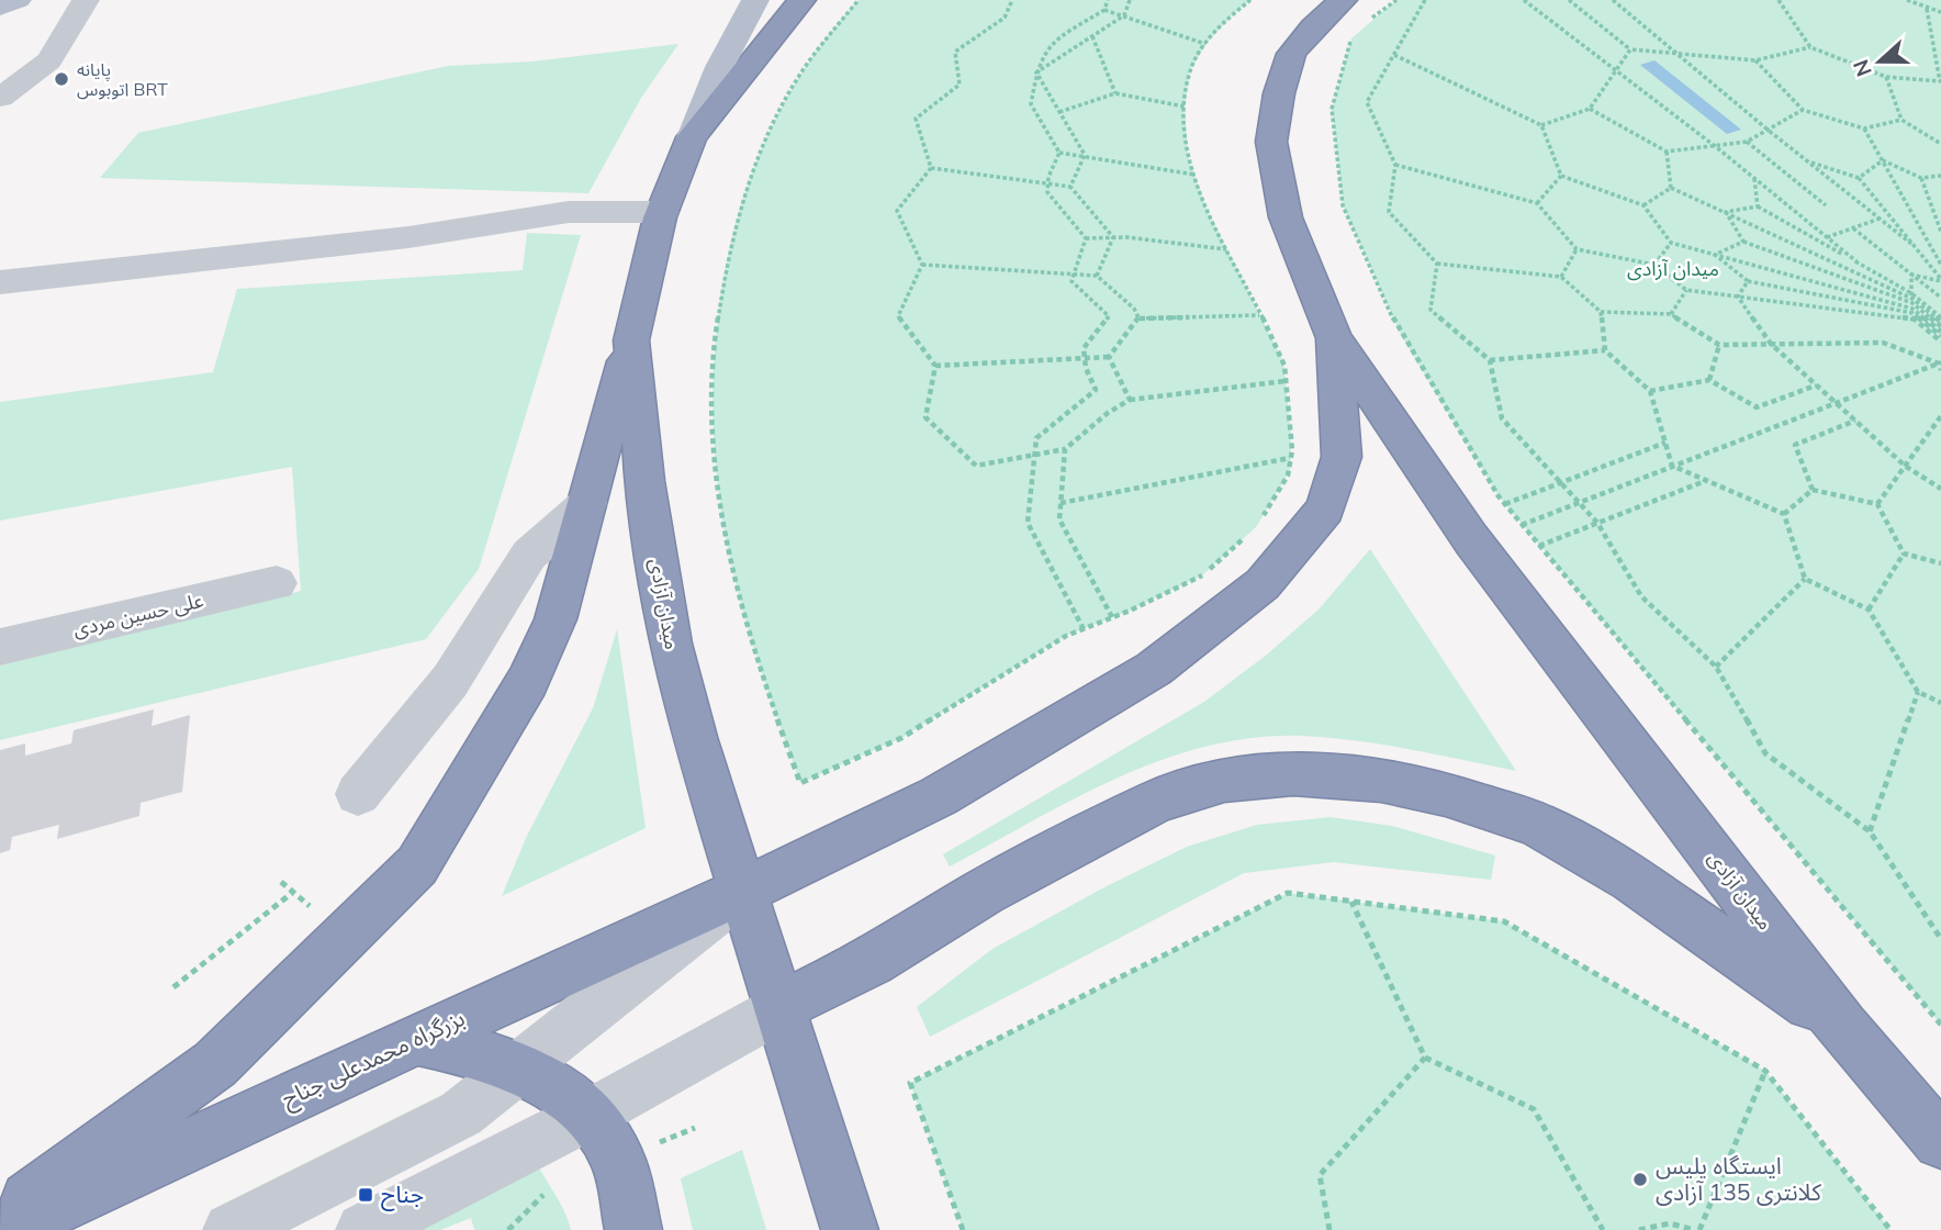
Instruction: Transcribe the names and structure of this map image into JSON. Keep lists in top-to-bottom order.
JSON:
{
  "streets": {
    "highway": ["میدان آزادی", "بزرگراه محمدعلی جناح"],
    "street": ["علی حسین مردی"]
  },
  "crossings": [
    ["میدان آزادی", "بزرگراه محمدعلی جناح"]
  ],
  "parks": ["میدان آزادی"],
  "places": {
    "other": ["پایانه اتوبوس BRT", "ایستگاه پلیس کلانتری 135 آزادی"],
    "transit": ["جناح"]
  },
  "north": "left"
}
